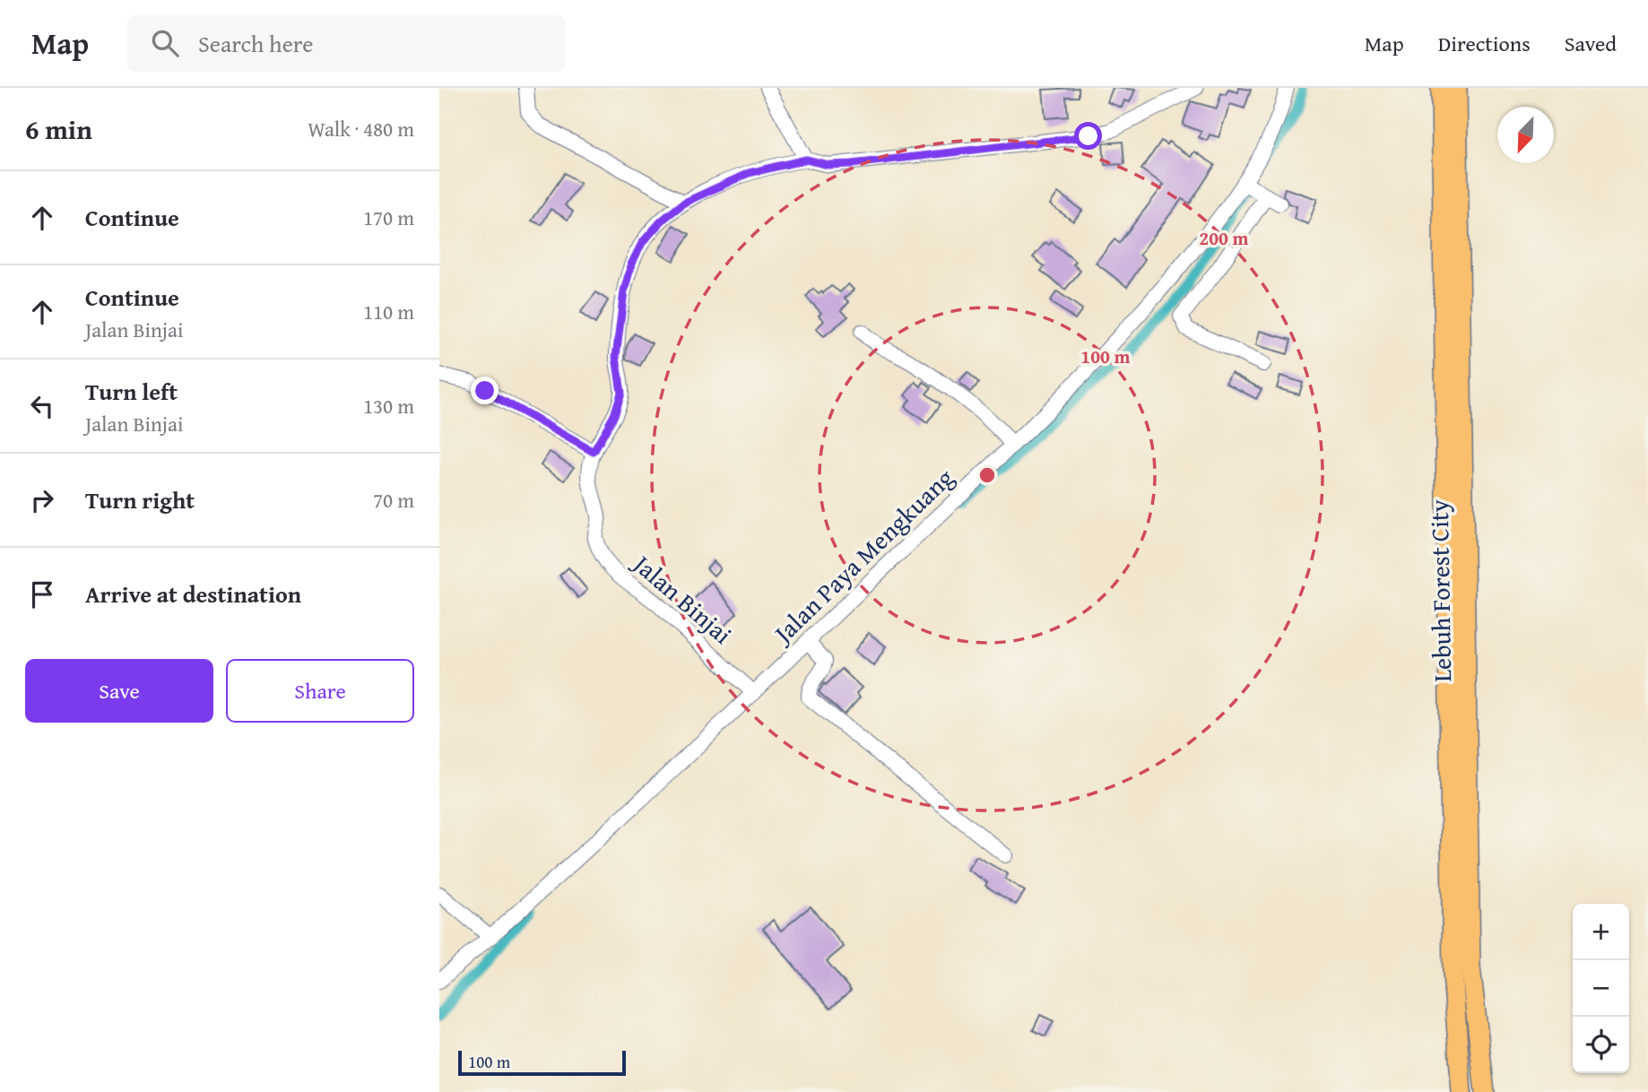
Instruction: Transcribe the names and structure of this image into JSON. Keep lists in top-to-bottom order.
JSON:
{
  "streets": {
    "main road": ["Lebuh Forest City"],
    "street": ["Jalan Paya Mengkuang", "Jalan Binjai"]
  },
  "crossings": [
    ["Jalan Paya Mengkuang", "Jalan Binjai"]
  ],
  "scale_bar": "100 m",
  "north": "bottom left",
  "page": {
    "header": "Map",
    "search": "Search here",
    "nav": ["Map", "Directions", "Saved"],
    "heading": ["6 min", "Walk · 480 m"],
    "list": [
      ["Continue", "170 m"],
      ["Continue", "Jalan Binjai", "110 m"],
      ["Turn left", "Jalan Binjai", "130 m"],
      ["Turn right", "70 m"],
      "Arrive at destination"
    ],
    "buttons": ["Save", "Share"],
    "map_buttons": ["+", "−"],
    "scale": "100 m"
  },
  "rings": ["200 m", "100 m"]
}
